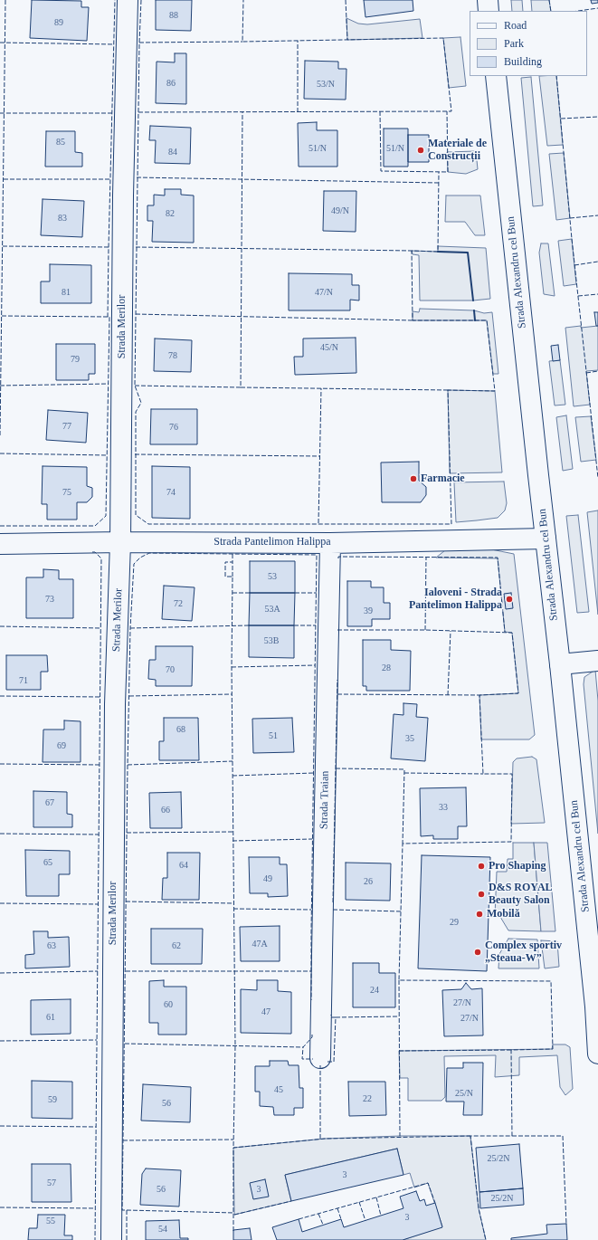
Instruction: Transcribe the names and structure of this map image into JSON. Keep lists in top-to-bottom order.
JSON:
{
  "streets": {
    "street": [
      "Strada Alexandru cel Bun",
      "Strada Merilor",
      "Strada Pantelimon Halippa",
      "Strada Traian"
    ]
  },
  "crossings": [
    ["Strada Alexandru cel Bun", "Strada Pantelimon Halippa"],
    ["Strada Merilor", "Strada Pantelimon Halippa"],
    ["Strada Pantelimon Halippa", "Strada Traian"]
  ],
  "places": [
    "Materiale de Construcții",
    "Farmacie",
    "Ialoveni - Strada Pantelimon Halippa",
    "Pro Shaping",
    "D&S ROYAL Beauty Salon",
    "Mobilă",
    "Complex sportiv „Steaua-W”"
  ],
  "house_numbers": [
    "88",
    "89",
    "86",
    "53/N",
    "85",
    "51/N",
    "51/N",
    "84",
    "49/N",
    "82",
    "83",
    "81",
    "47/N",
    "45/N",
    "78",
    "79",
    "77",
    "76",
    "75",
    "74",
    "53",
    "73",
    "72",
    "53A",
    "39",
    "53B",
    "28",
    "70",
    "71",
    "68",
    "51",
    "35",
    "69",
    "67",
    "33",
    "66",
    "65",
    "64",
    "49",
    "26",
    "29",
    "47A",
    "63",
    "62",
    "24",
    "27/N",
    "60",
    "47",
    "61",
    "27/N",
    "45",
    "25/N",
    "22",
    "59",
    "56",
    "25/2N",
    "3",
    "57",
    "56",
    "3",
    "25/2N",
    "3",
    "55",
    "54"
  ],
  "legend": ["Road", "Park", "Building"]
}
